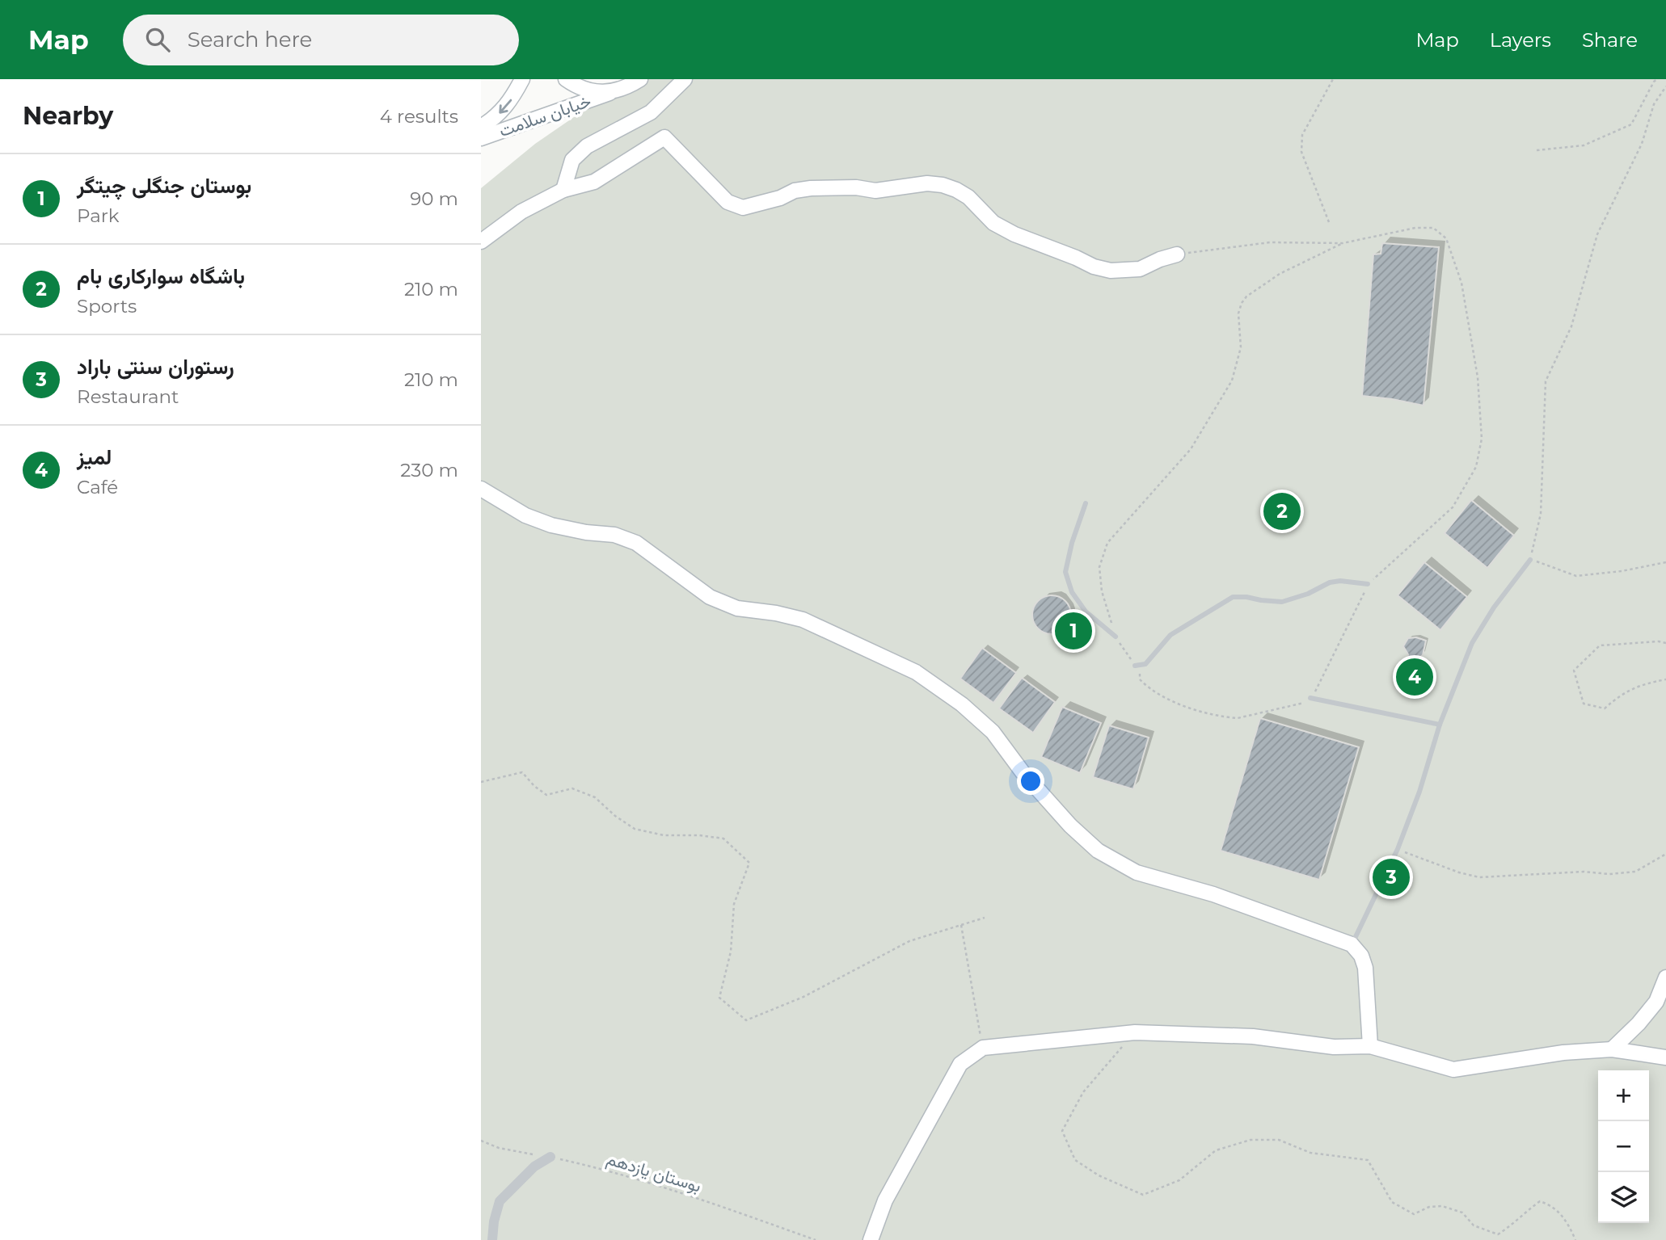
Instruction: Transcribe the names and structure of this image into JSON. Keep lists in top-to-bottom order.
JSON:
{
  "streets": {
    "street": ["خیابان سلامت"],
    "path": ["بوستان یازدهم"]
  },
  "page": {
    "header": "Map",
    "search": "Search here",
    "nav": ["Map", "Layers", "Share"],
    "heading": ["Nearby", "4 results"],
    "list": [
      {
        "mark": "1",
        "name": "بوستان جنگلی چیتگر",
        "note": "Park",
        "value": "90 m"
      },
      {
        "mark": "2",
        "name": "باشگاه سوارکاری بام",
        "note": "Sports",
        "value": "210 m"
      },
      {
        "mark": "3",
        "name": "رستوران سنتی باراد",
        "note": "Restaurant",
        "value": "210 m"
      },
      {
        "mark": "4",
        "name": "لمیز",
        "note": "Café",
        "value": "230 m"
      }
    ],
    "pins": [
      "2",
      "1",
      "4",
      "3"
    ],
    "map_buttons": ["+", "−"]
  }
}
